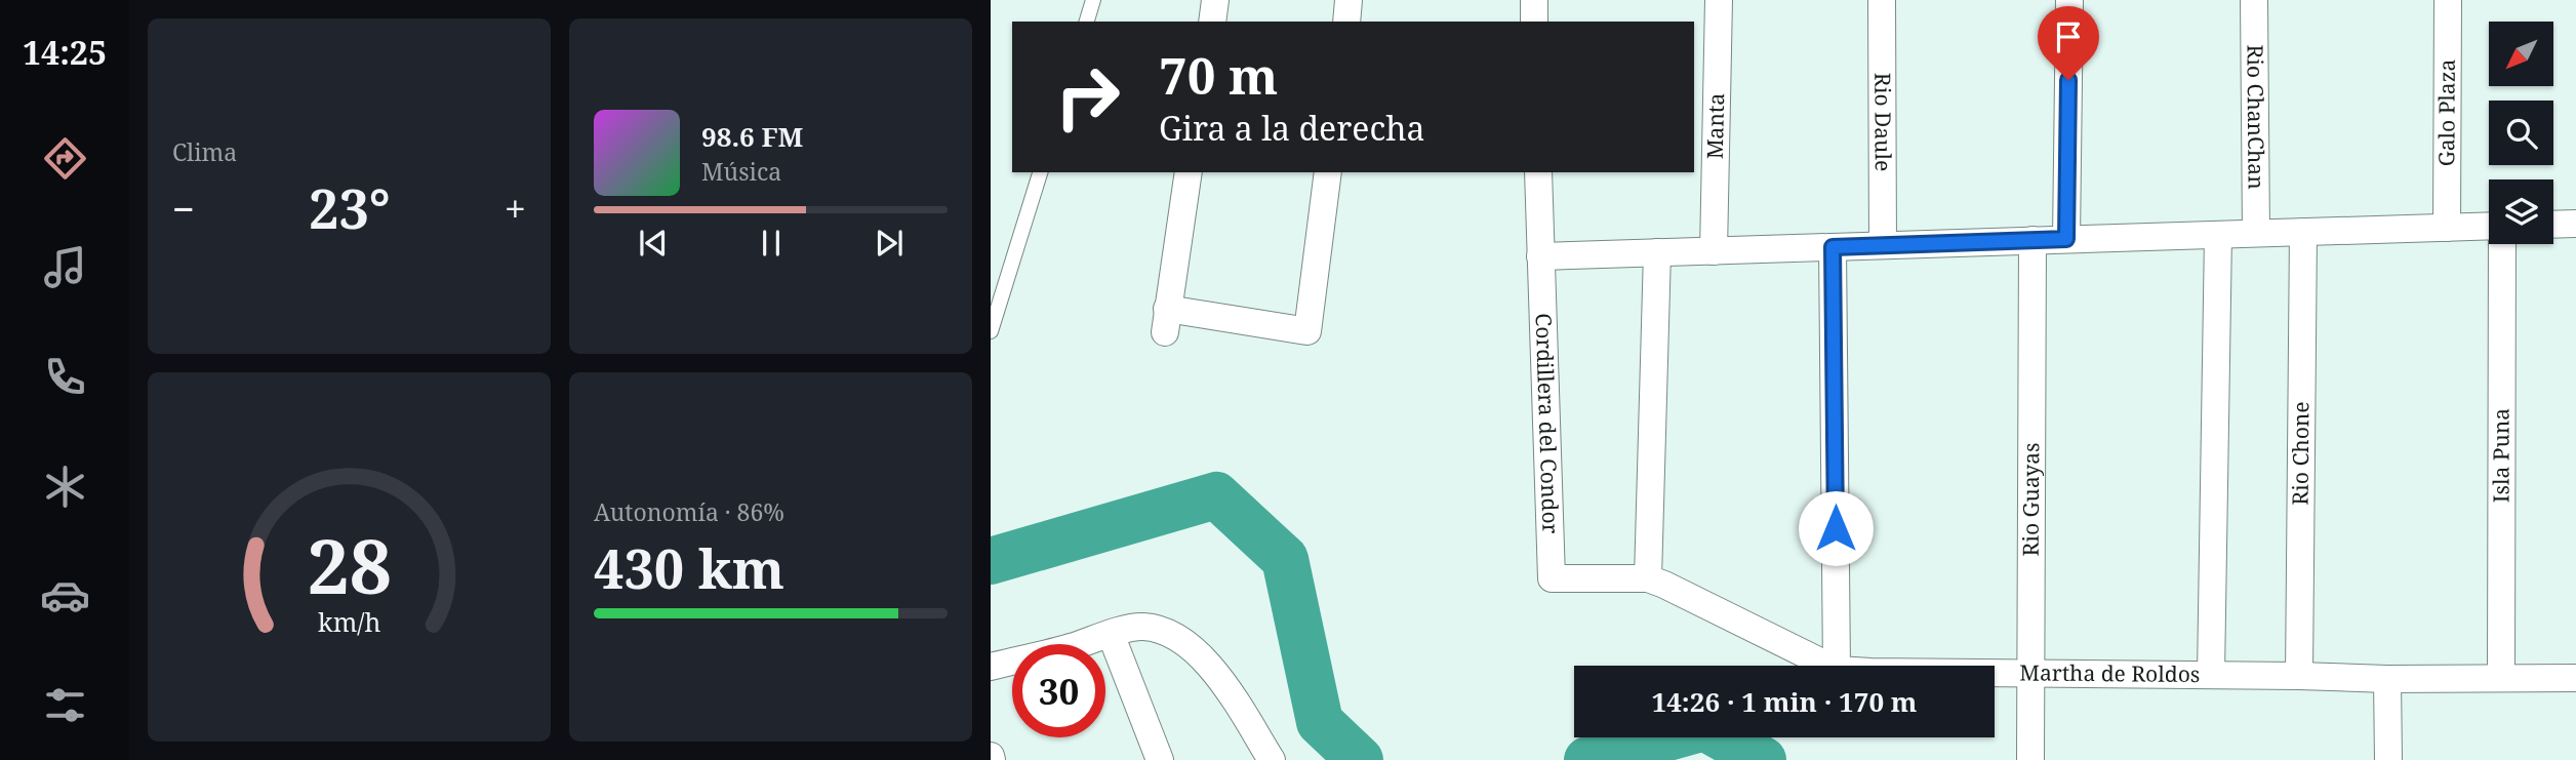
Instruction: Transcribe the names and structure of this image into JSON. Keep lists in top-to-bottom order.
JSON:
{
  "streets": {
    "street": [
      "Galo Plaza",
      "Rio ChanChan",
      "Rio Daule",
      "Manta",
      "Cordillera del Condor",
      "Rio Chone",
      "Isla Puna",
      "Rio Guayas",
      "Martha de Roldos"
    ]
  },
  "crossings": [
    ["Cordillera del Condor", "Martha de Roldos"],
    ["Rio Chone", "Martha de Roldos"],
    ["Isla Puna", "Martha de Roldos"],
    ["Rio Guayas", "Martha de Roldos"]
  ],
  "north": "bottom left",
  "page": {
    "tabs": "14:25",
    "tile": [
      "Clima",
      ["Autonomía · 86%", "430 km"]
    ],
    "turn": ["70 m", "Gira a la derecha"],
    "song": ["98.6 FM", "Música"],
    "heat": ["−", "23°", "+"],
    "limit": "30",
    "trip": "14:26 · 1 min · 170 m",
    "gauge": ["28", "km/h"]
  }
}
